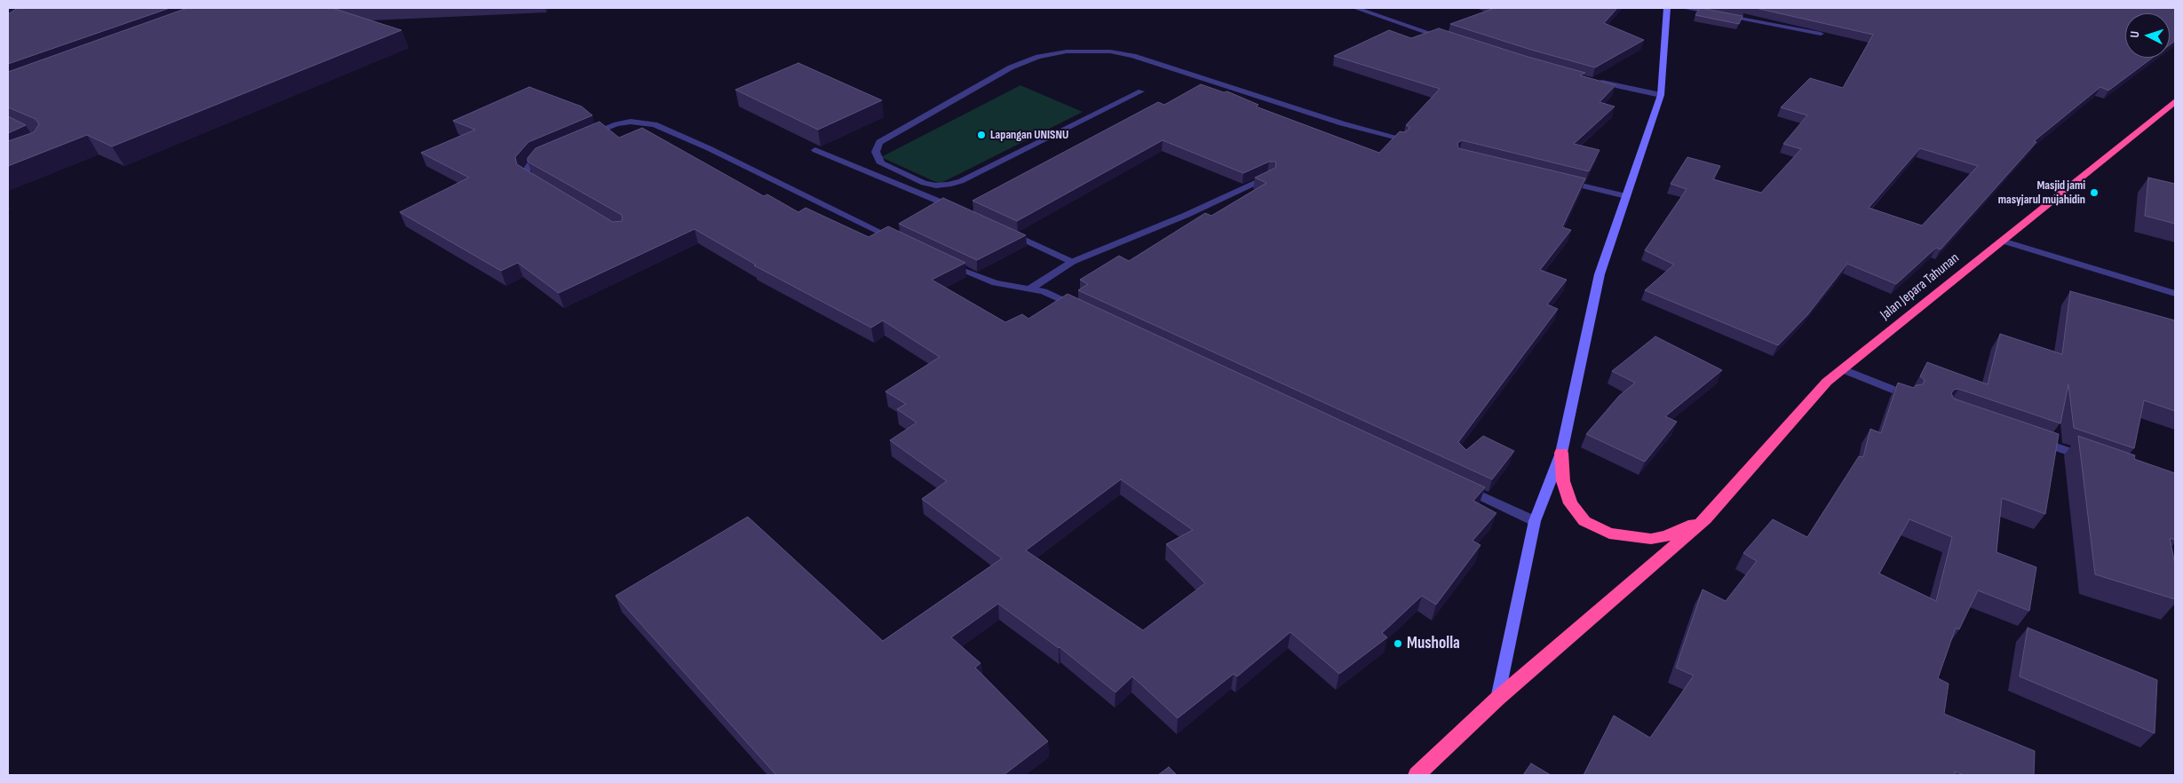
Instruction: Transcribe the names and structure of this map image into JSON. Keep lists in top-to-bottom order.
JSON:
{
  "streets": {
    "highway": ["Jalan Jepara Tahunan"]
  },
  "places": ["Lapangan UNISNU", "Masjid jami masyjarul mujahidin", "Musholla"],
  "north": "left"
}
